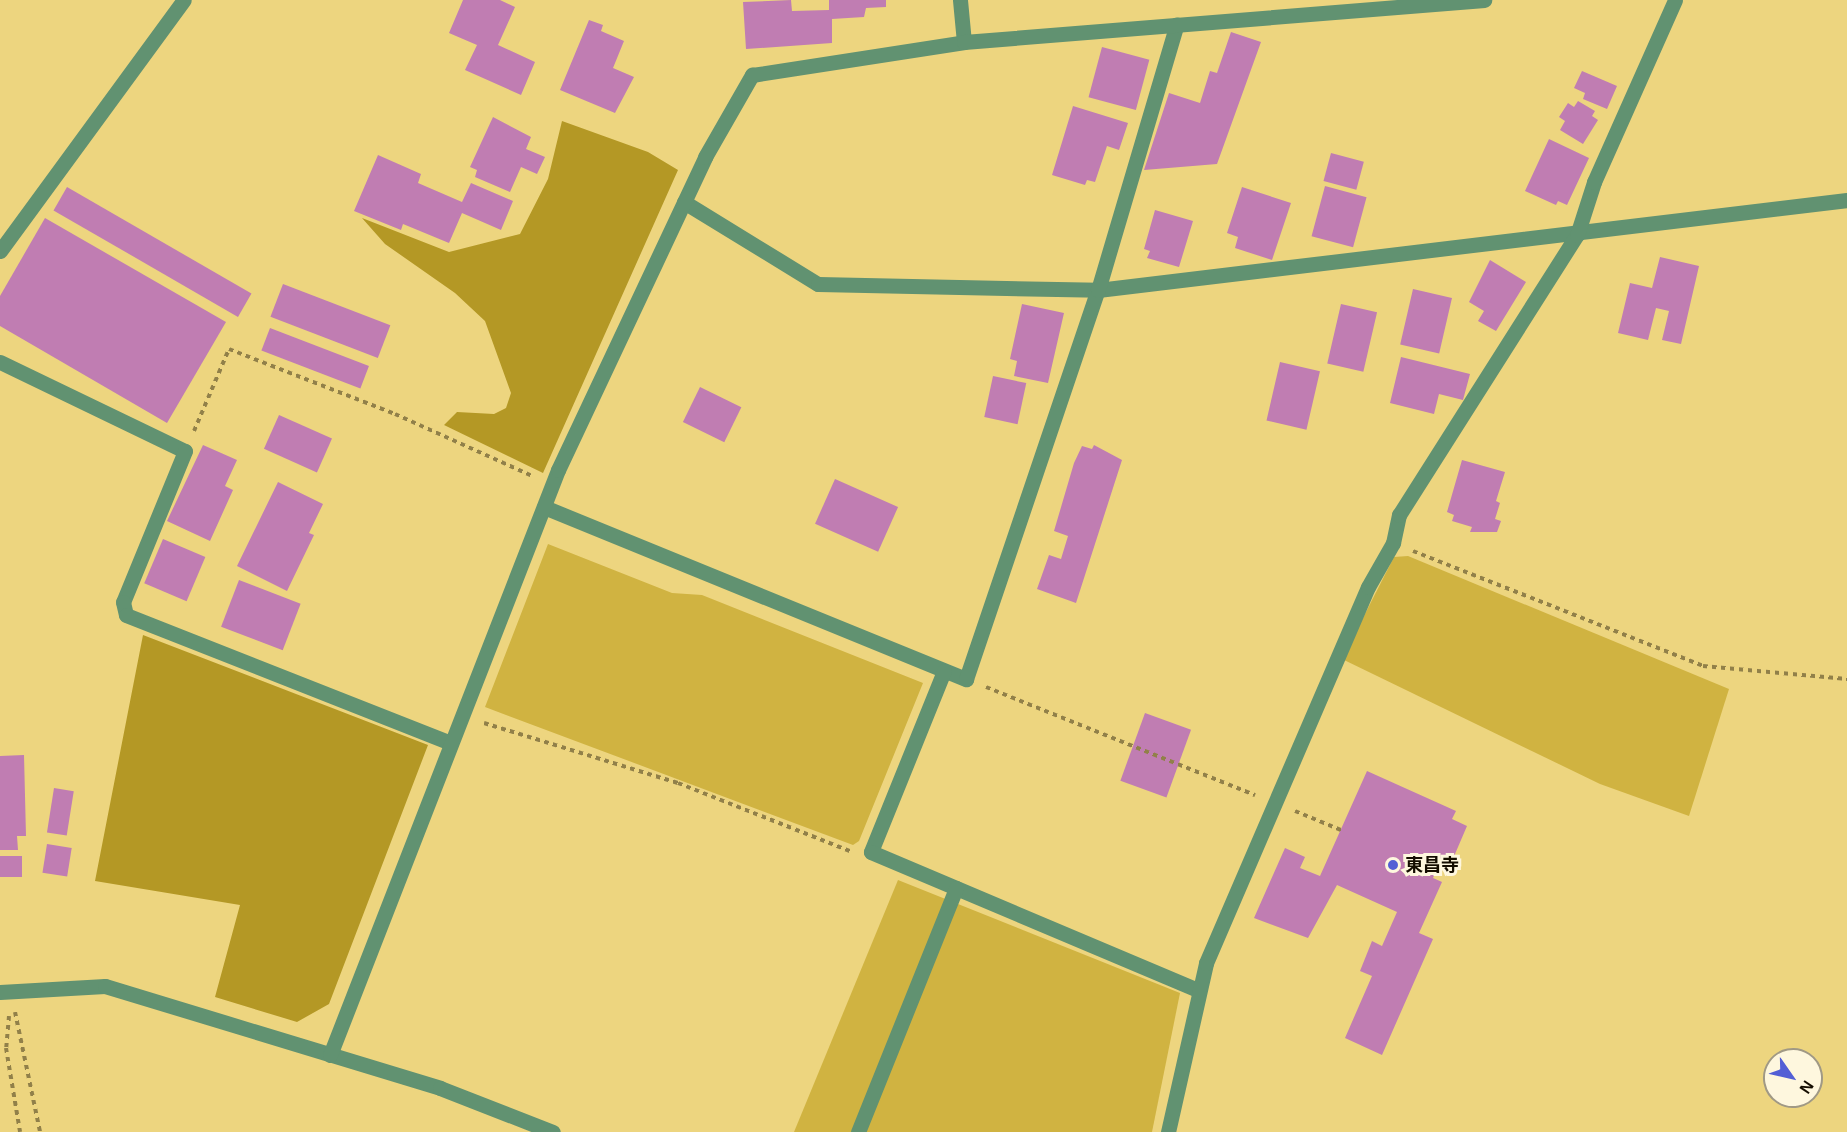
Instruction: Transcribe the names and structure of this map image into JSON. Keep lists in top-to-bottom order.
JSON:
{
  "places": ["東昌寺"],
  "north": "bottom right"
}
